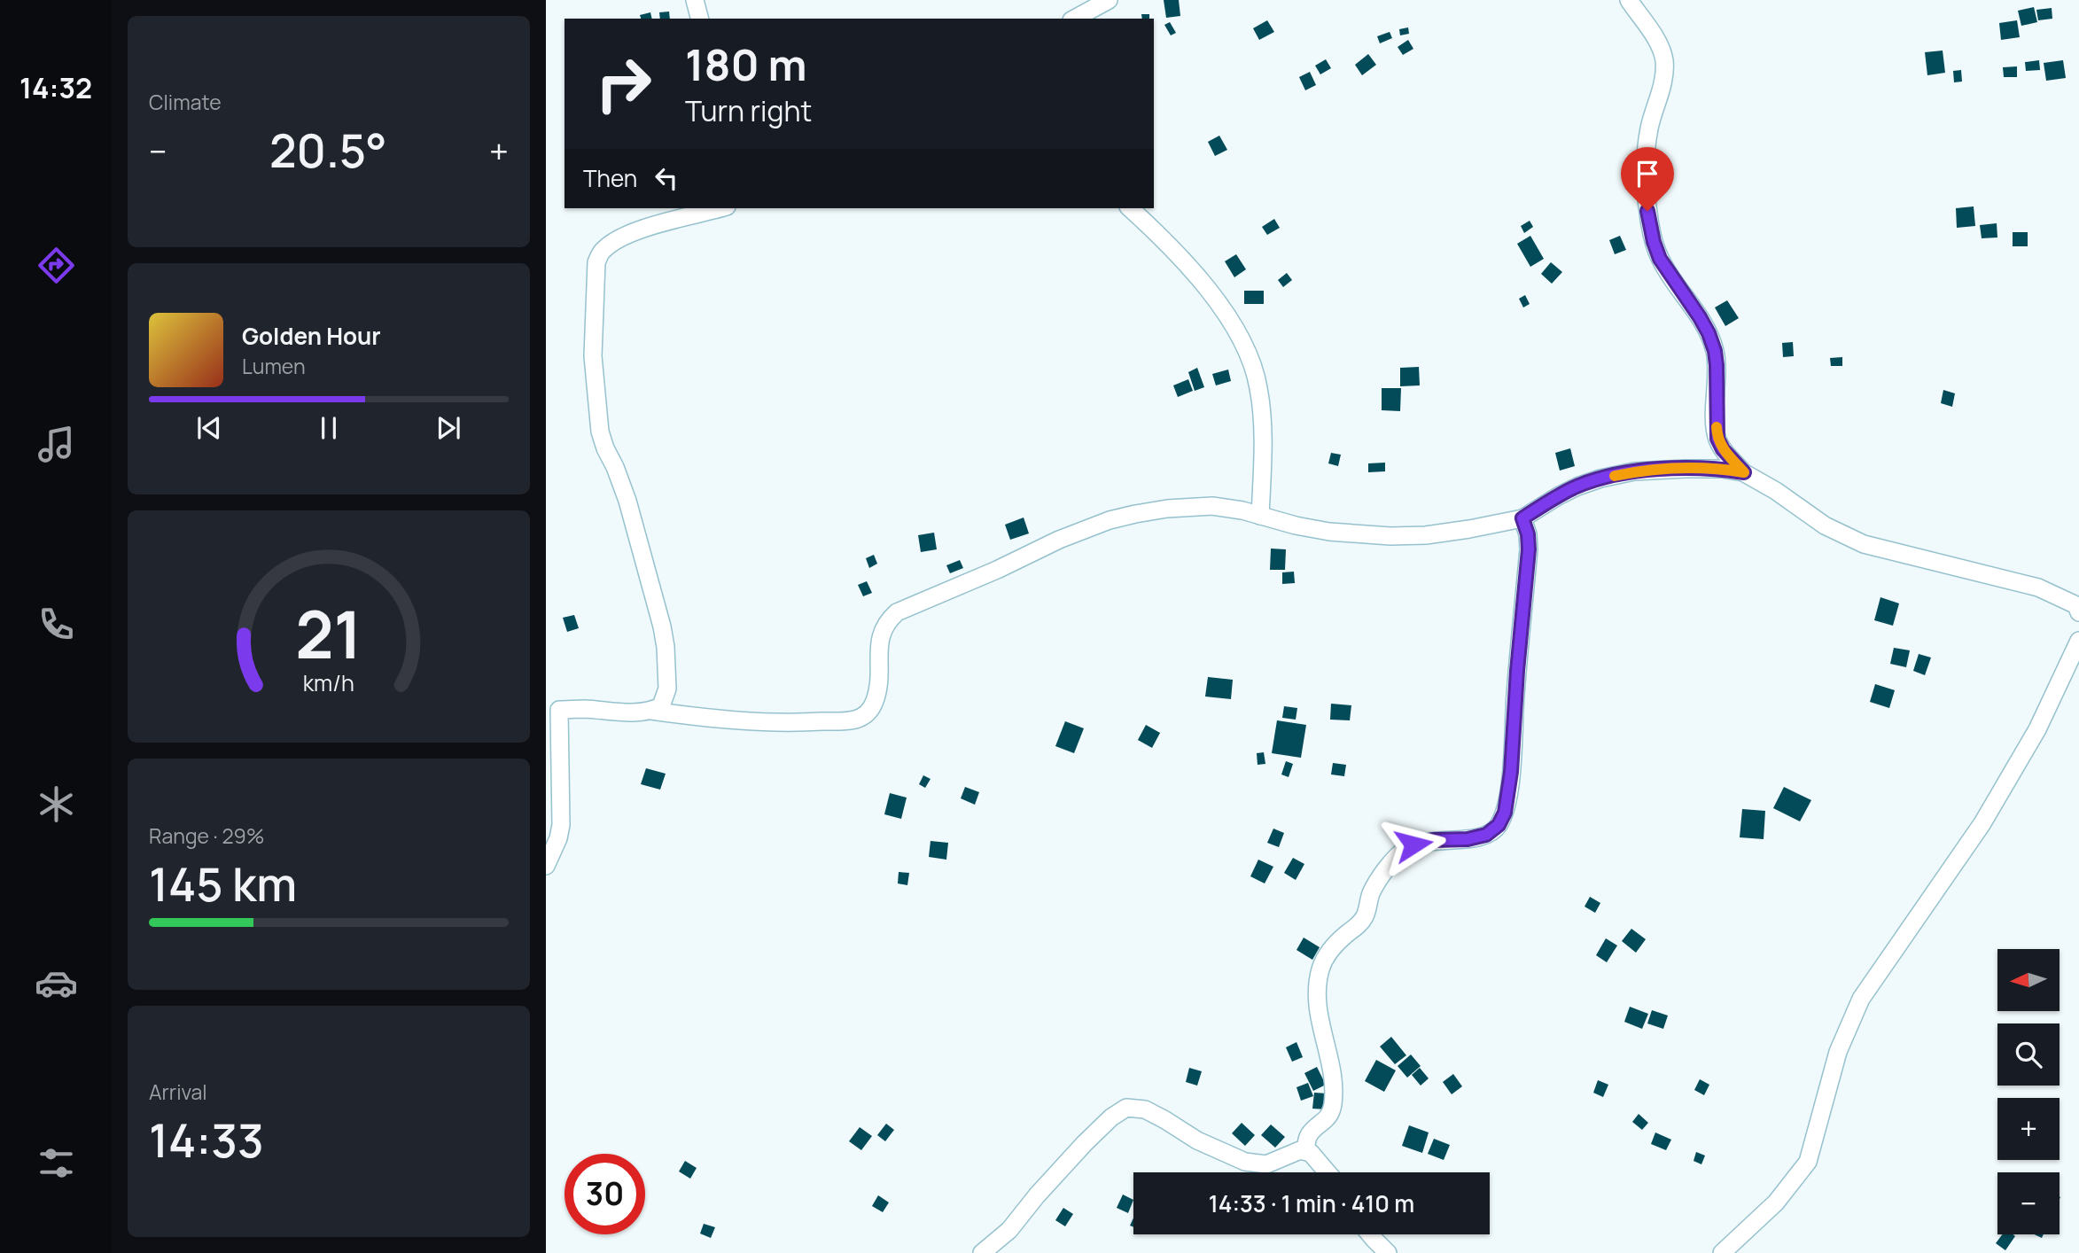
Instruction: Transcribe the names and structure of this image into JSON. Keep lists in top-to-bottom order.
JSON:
{
  "north": "left",
  "page": {
    "tabs": "14:32",
    "tile": [
      "Climate",
      ["Range · 29%", "145 km"],
      ["Arrival", "14:33"]
    ],
    "turn": ["180 m", "Turn right"],
    "heat": ["−", "20.5°", "+"],
    "then": "Then",
    "song": ["Golden Hour", "Lumen"],
    "map_buttons": ["+", "−"],
    "limit": "30",
    "trip": "14:33 · 1 min · 410 m",
    "gauge": ["21", "km/h"]
  }
}
